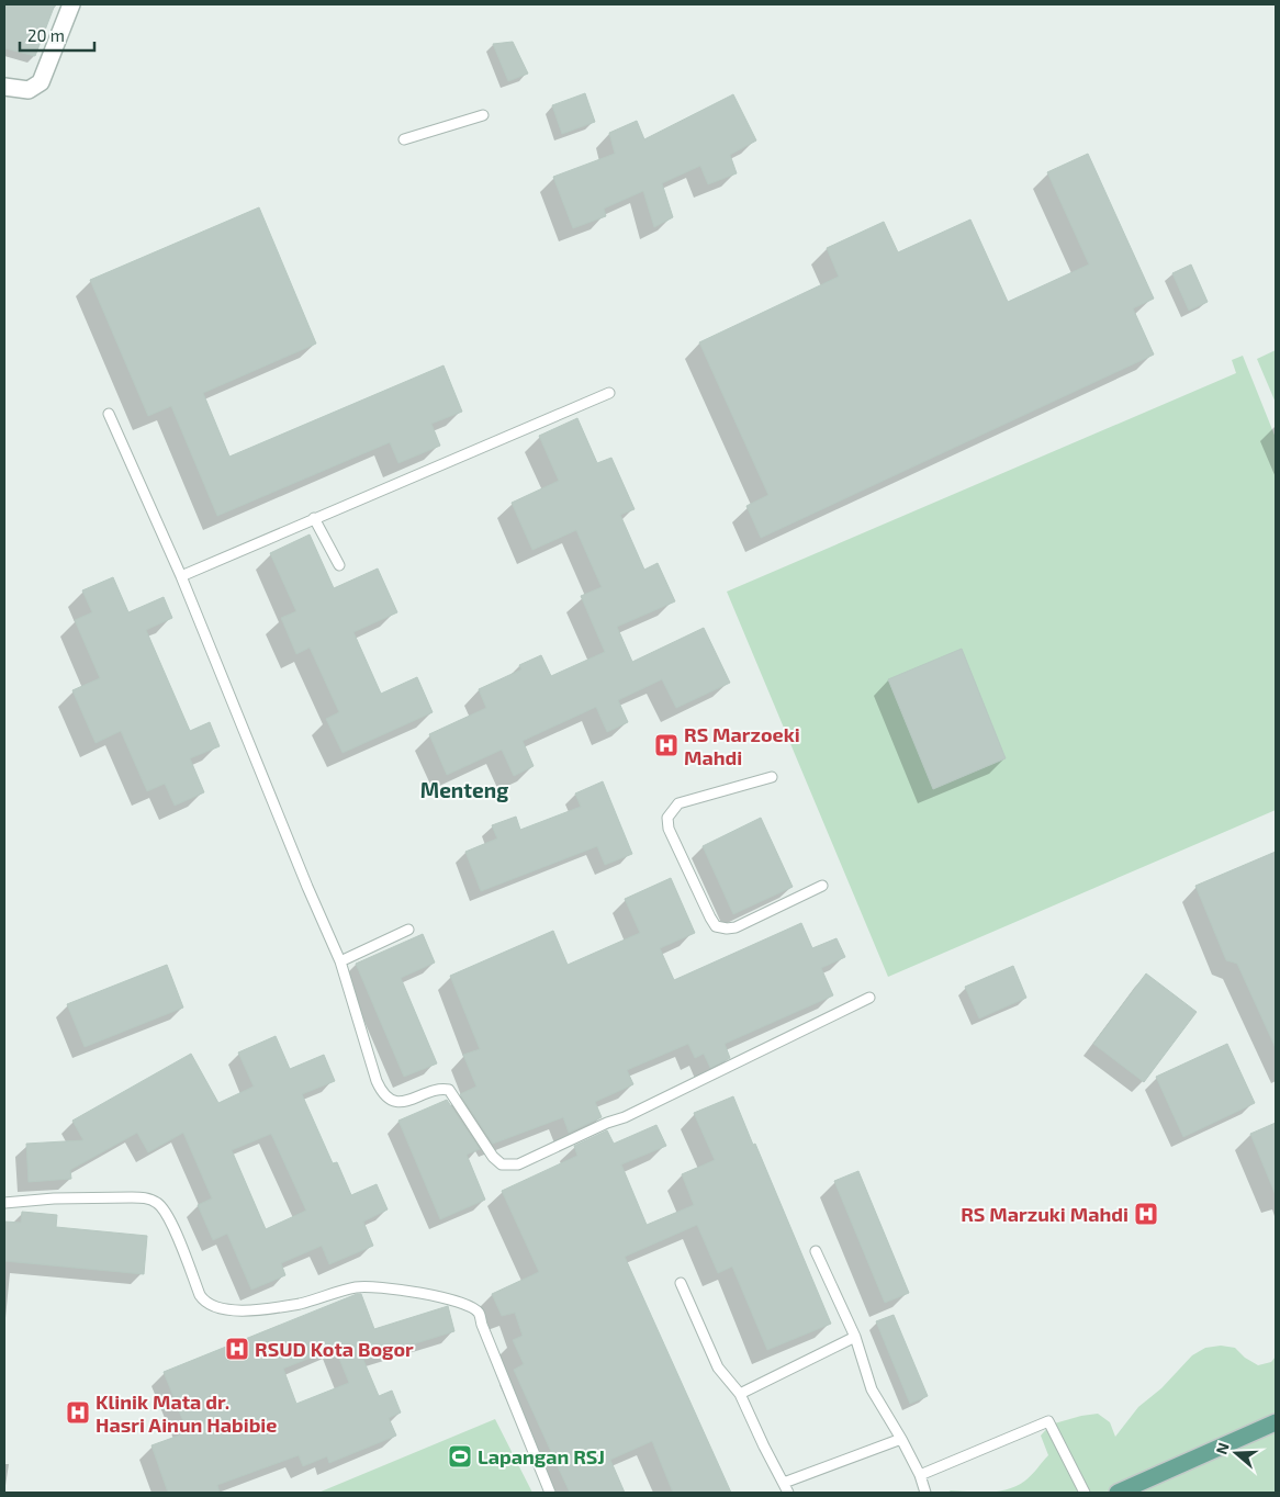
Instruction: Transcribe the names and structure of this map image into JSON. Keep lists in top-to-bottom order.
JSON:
{
  "districts": ["Menteng"],
  "places": {
    "hospital": [
      "RS Marzoeki Mahdi",
      "RS Marzuki Mahdi",
      "RSUD Kota Bogor",
      "Klinik Mata dr. Hasri Ainun Habibie"
    ],
    "sports": ["Lapangan RSJ"]
  },
  "scale_bar": "20 m",
  "north": "left"
}
